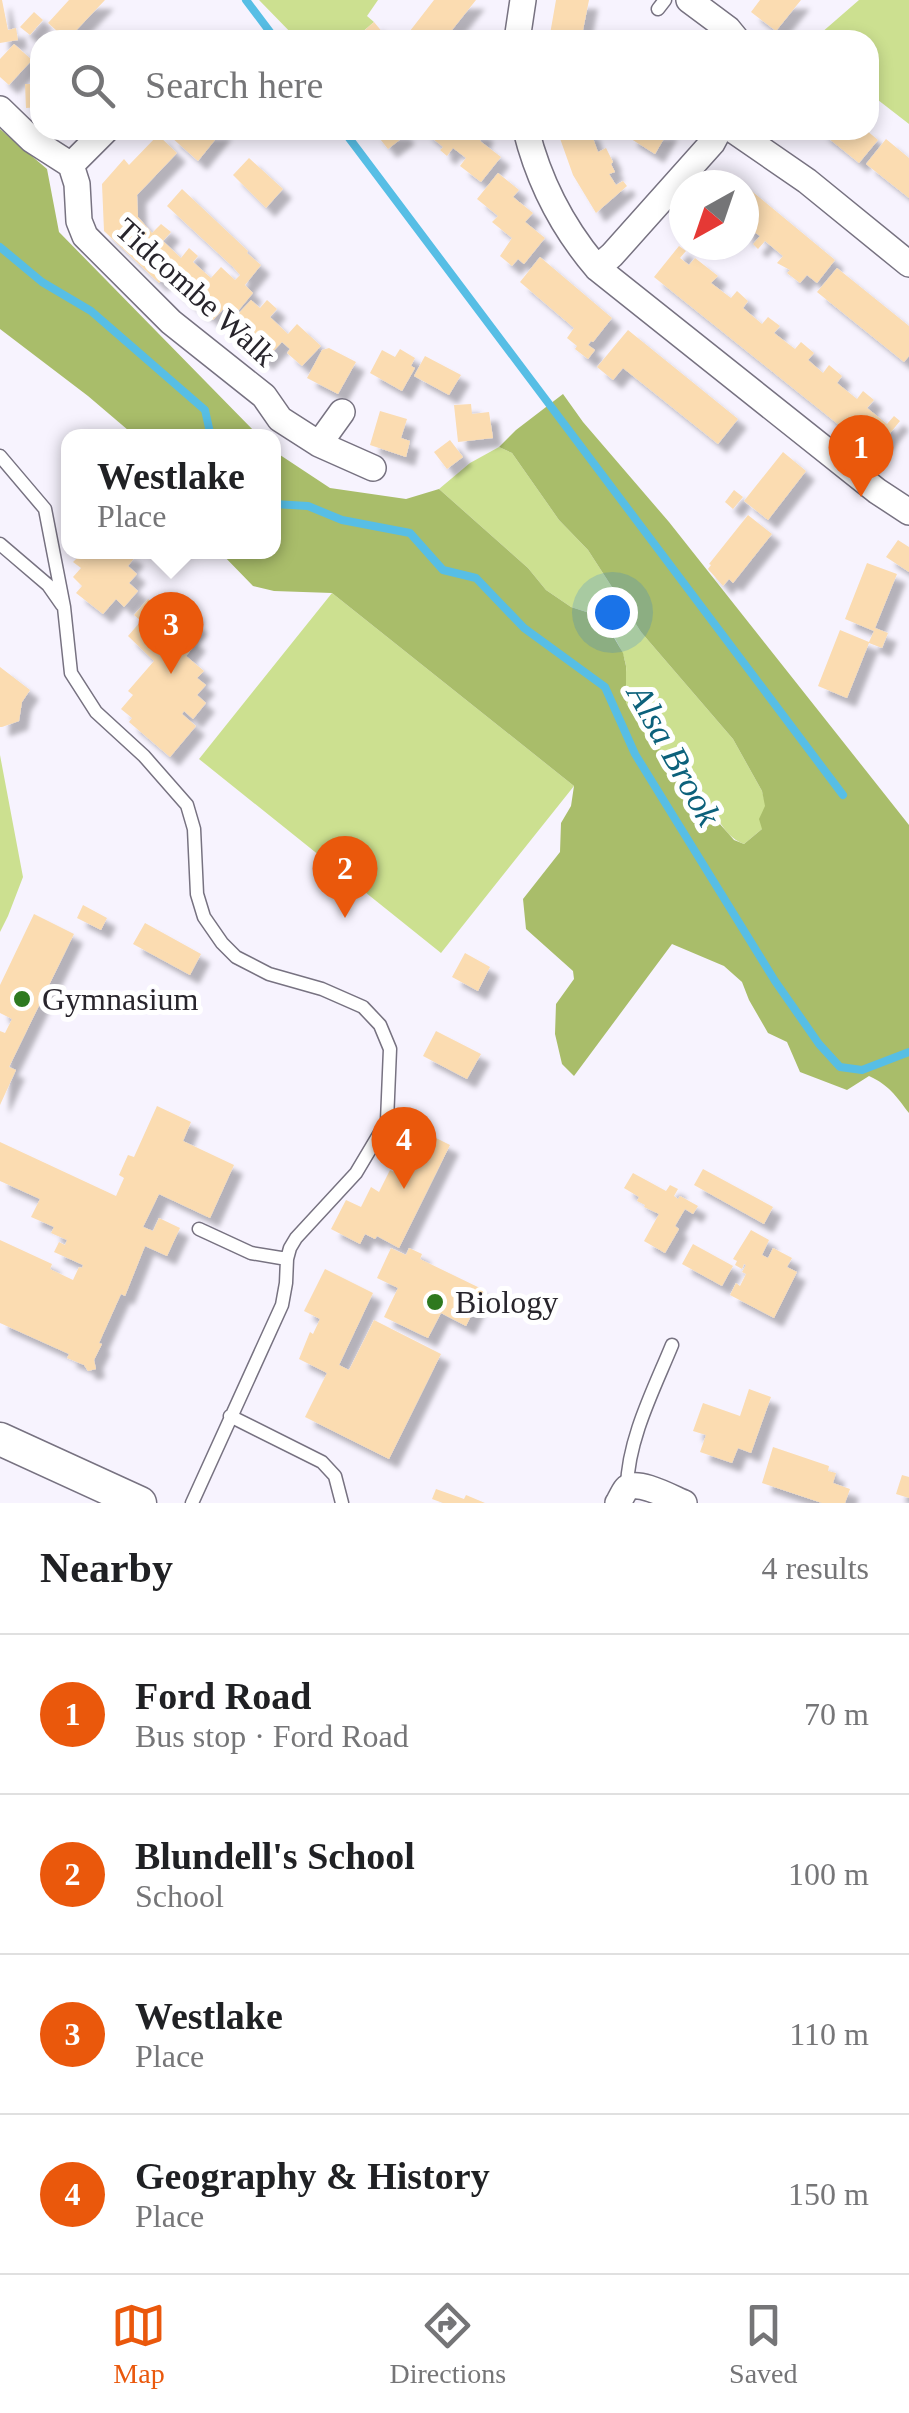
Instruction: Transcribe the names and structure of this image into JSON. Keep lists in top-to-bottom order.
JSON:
{
  "streets": {
    "street": ["Tidcombe Walk"]
  },
  "water": ["Alsa Brook"],
  "places": ["Gymnasium", "Biology"],
  "north": "bottom left",
  "page": {
    "search": "Search here",
    "pins": [
      "1",
      "3",
      "2",
      "4"
    ],
    "popup": ["Westlake", "Place"],
    "heading": ["Nearby", "4 results"],
    "list": [
      {
        "mark": "1",
        "name": "Ford Road",
        "note": "Bus stop · Ford Road",
        "value": "70 m"
      },
      {
        "mark": "2",
        "name": "Blundell's School",
        "note": "School",
        "value": "100 m"
      },
      {
        "mark": "3",
        "name": "Westlake",
        "note": "Place",
        "value": "110 m"
      },
      {
        "mark": "4",
        "name": "Geography & History",
        "note": "Place",
        "value": "150 m"
      }
    ],
    "nav": ["Map", "Directions", "Saved"]
  }
}
